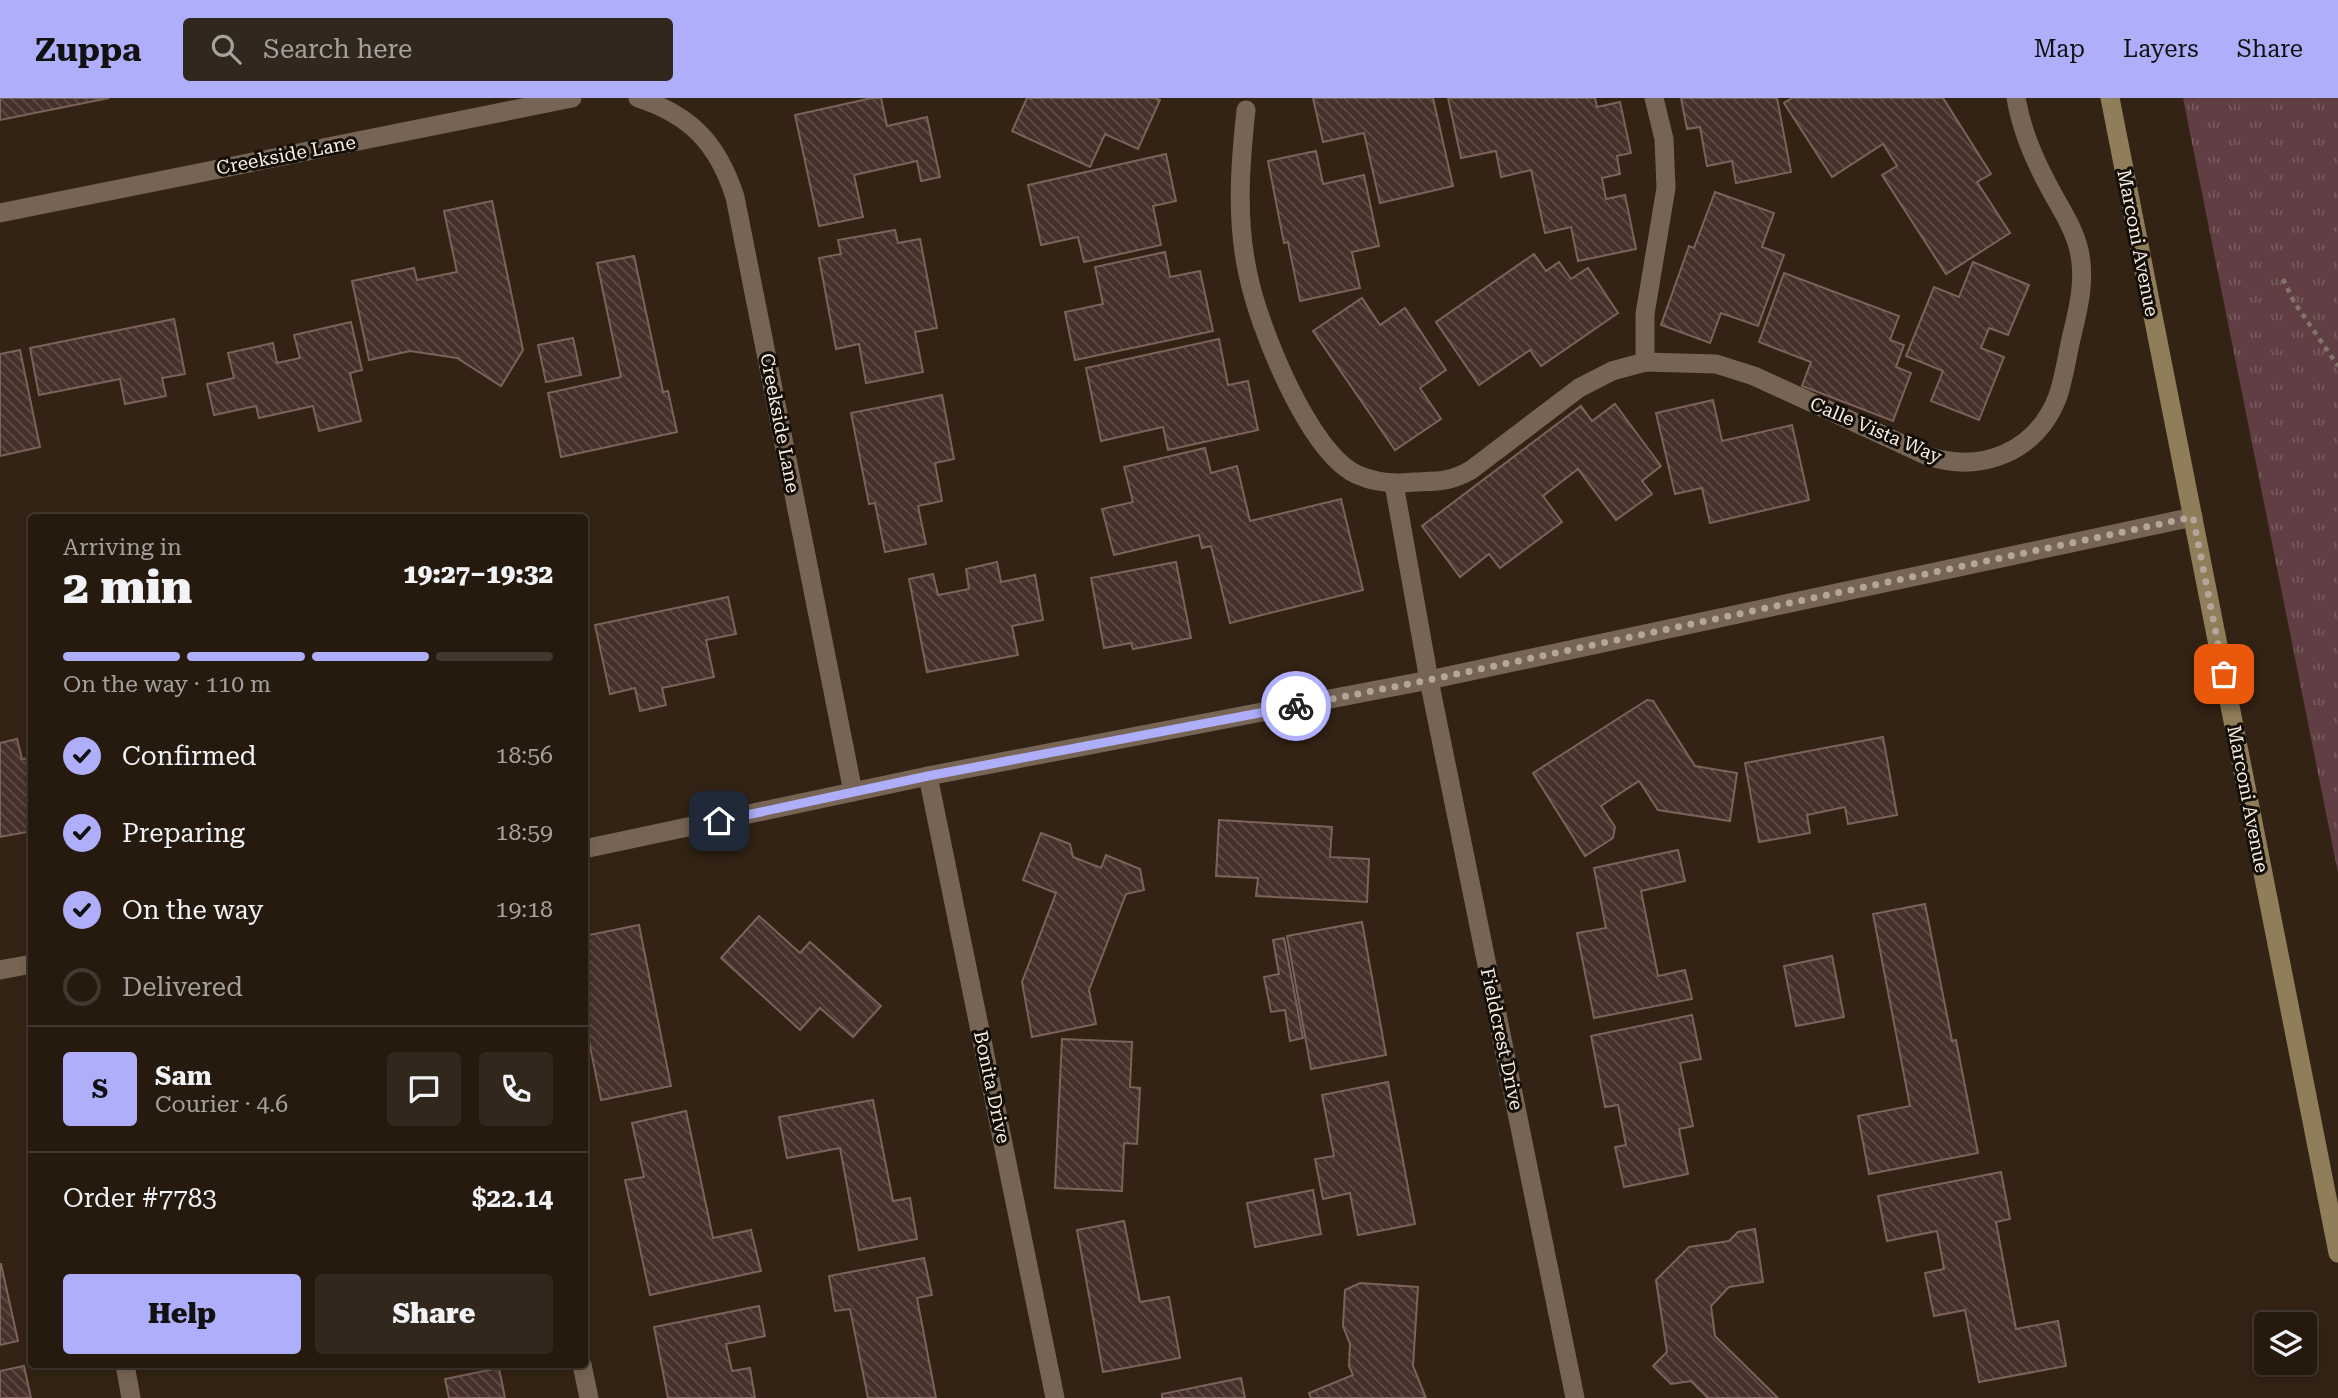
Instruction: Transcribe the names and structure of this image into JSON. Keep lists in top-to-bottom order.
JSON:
{
  "streets": {
    "main road": ["Marconi Avenue"],
    "street": [
      "Creekside Lane",
      "Calle Vista Way",
      "Fieldcrest Drive",
      "Bonita Drive"
    ]
  },
  "page": {
    "header": "Zuppa",
    "search": "Search here",
    "nav": ["Map", "Layers", "Share"],
    "heading": ["2 min", "Arriving in", "19:27–19:32"],
    "panel": [
      "Sam",
      "Courier · 4.6",
      "Order #7783",
      "$22.14"
    ],
    "bar": "On the way · 110 m",
    "list": [
      ["Confirmed", "18:56"],
      ["Preparing", "18:59"],
      ["On the way", "19:18"],
      "Delivered"
    ],
    "round": "S",
    "buttons": ["Help", "Share"]
  }
}
